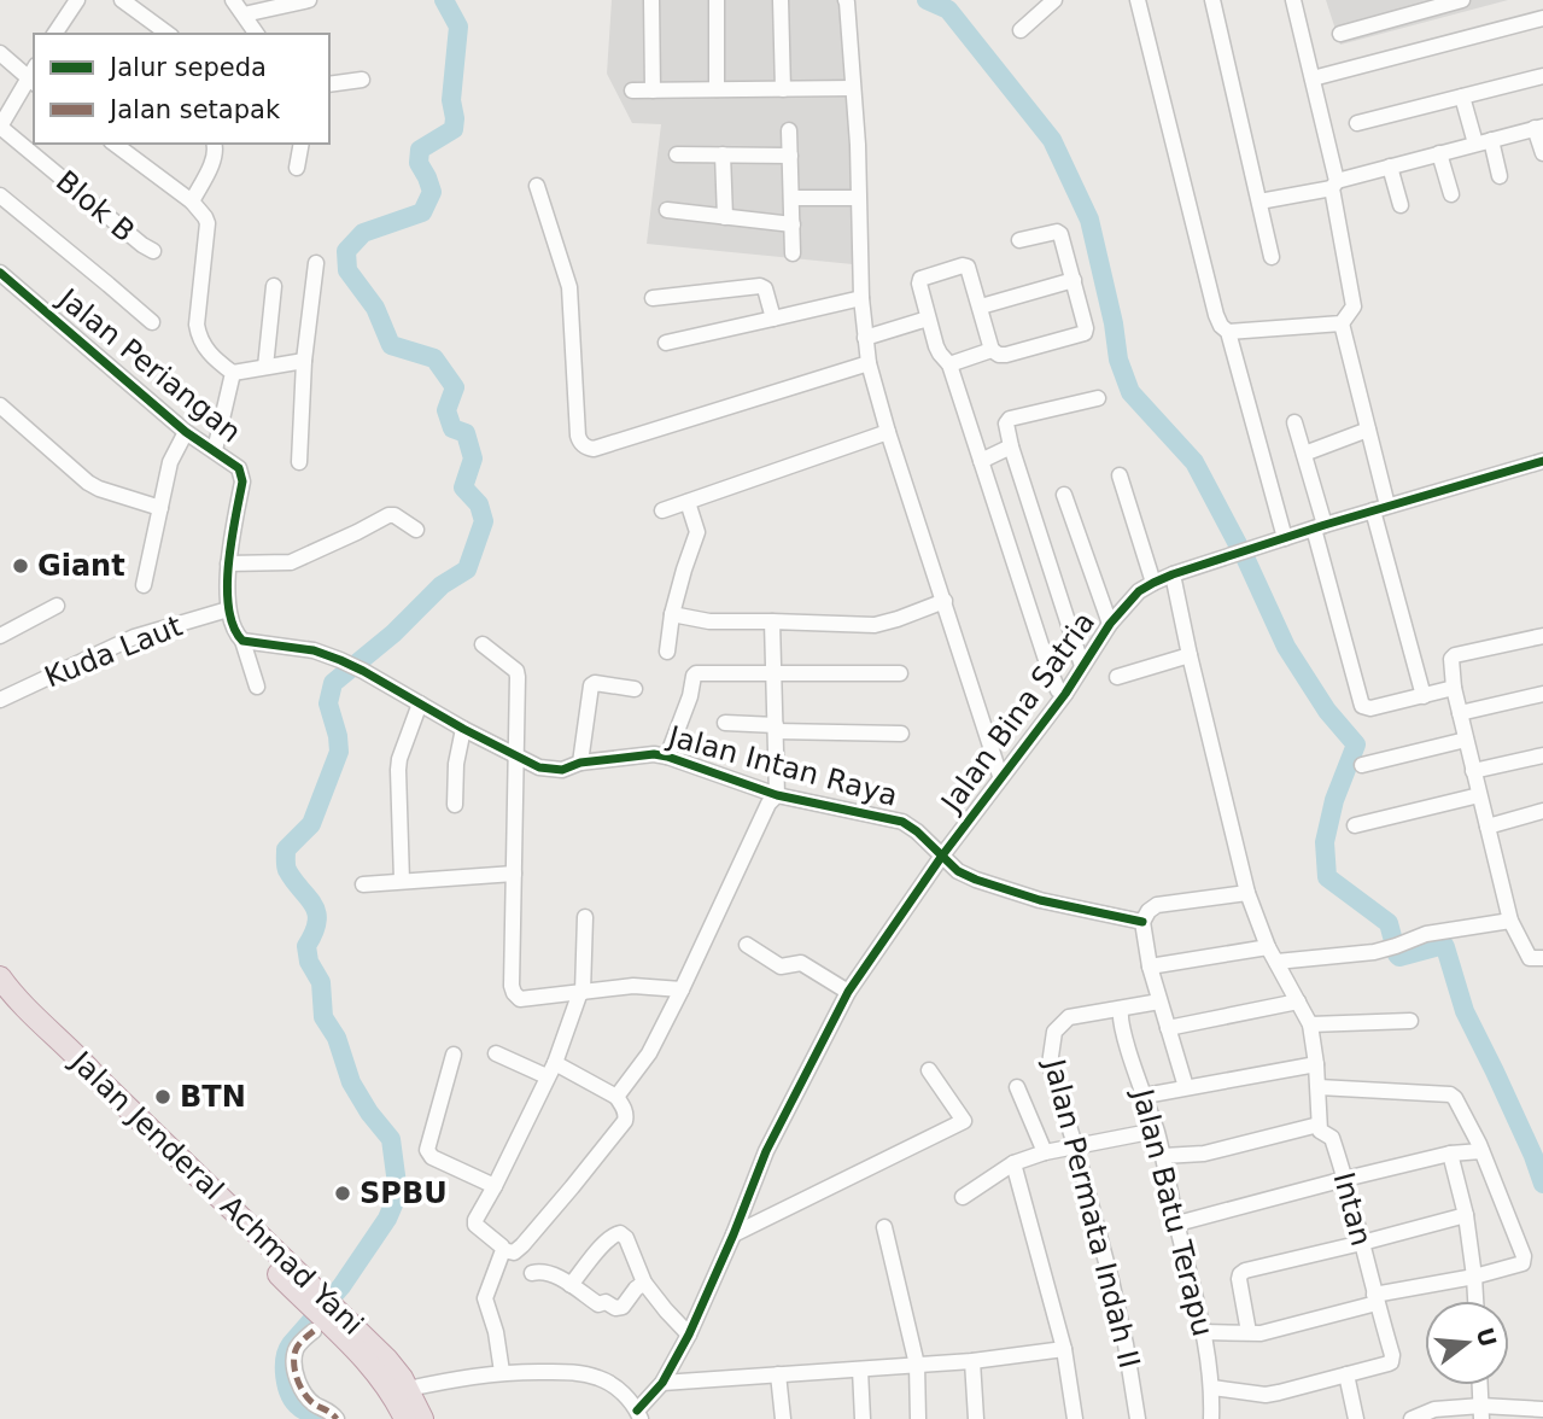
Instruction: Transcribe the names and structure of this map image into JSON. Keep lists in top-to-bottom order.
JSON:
{
  "streets": {
    "highway": ["Jalan Jenderal Achmad Yani"],
    "street": [
      "Blok B",
      "Jalan Periangan",
      "Kuda Laut",
      "Jalan Bina Satria",
      "Jalan Intan Raya",
      "Intan",
      "Jalan Batu Terapu",
      "Jalan Permata Indah II"
    ]
  },
  "crossings": [
    ["Jalan Periangan", "Kuda Laut"],
    ["Jalan Bina Satria", "Jalan Intan Raya"],
    ["Intan", "Jalan Batu Terapu"],
    ["Jalan Batu Terapu", "Jalan Permata Indah II"]
  ],
  "places": ["Giant", "BTN", "SPBU"],
  "legend": ["Jalur sepeda", "Jalan setapak"],
  "north": "right"
}
